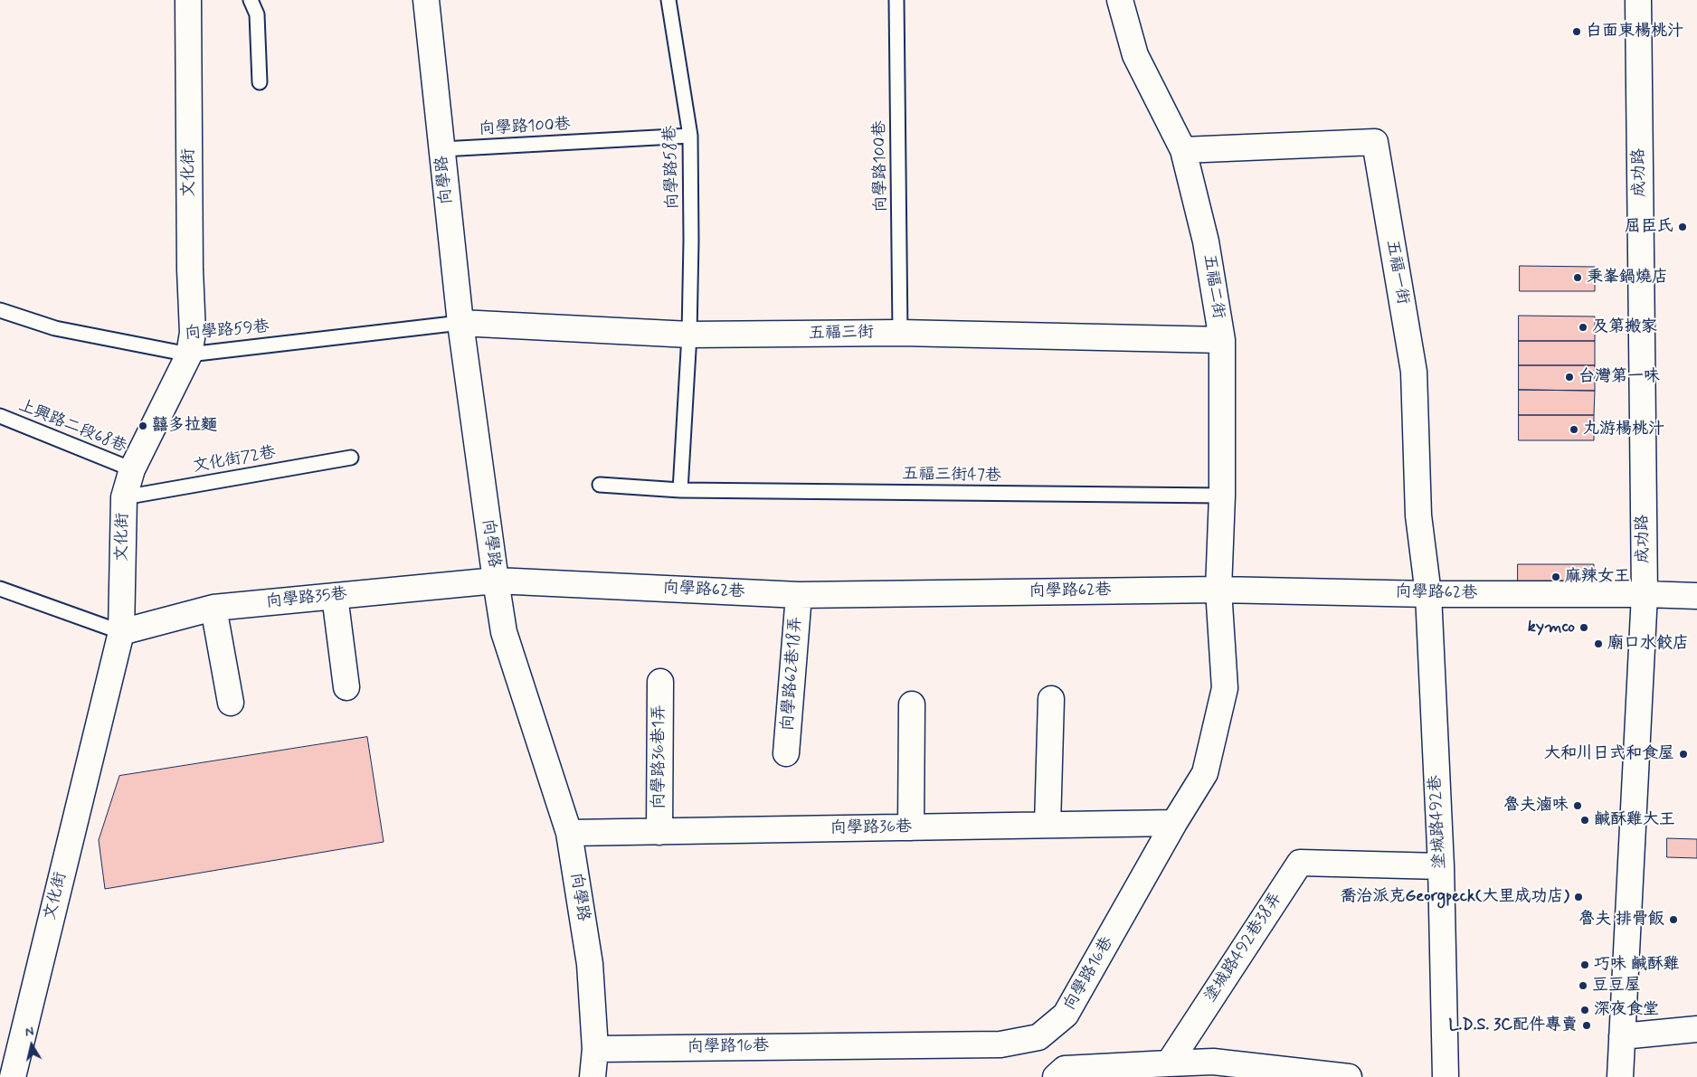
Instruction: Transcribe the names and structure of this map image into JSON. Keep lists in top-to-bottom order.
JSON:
{
  "streets": {
    "street": [
      "文化街",
      "成功路",
      "向學路",
      "五福一街",
      "五福二街",
      "五福三街",
      "向學路62巷",
      "向學路35巷",
      "向學路62巷18弄",
      "向學路36巷1弄",
      "塗城路492巷",
      "向學路36巷",
      "塗城路492巷38弄",
      "向學路16巷"
    ],
    "lane": [
      "向學路100巷",
      "向學路58巷",
      "向學路59巷",
      "上興路二段68巷",
      "文化街72巷",
      "五福三街47巷"
    ]
  },
  "crossings": [
    ["向學路100巷", "向學路58巷"],
    ["向學路100巷", "向學路"],
    ["向學路100巷", "五福三街"],
    ["向學路58巷", "五福三街"],
    ["文化街", "向學路59巷"],
    ["文化街", "上興路二段68巷"],
    ["文化街", "文化街72巷"],
    ["文化街", "向學路35巷"],
    ["成功路", "向學路62巷"],
    ["向學路", "向學路59巷"],
    ["向學路", "五福三街"],
    ["向學路", "向學路62巷"],
    ["向學路", "向學路35巷"],
    ["向學路", "向學路36巷"],
    ["向學路", "向學路16巷"],
    ["五福一街", "五福二街"],
    ["五福一街", "向學路62巷"],
    ["五福一街", "塗城路492巷"],
    ["五福二街", "五福三街"],
    ["五福二街", "五福三街47巷"],
    ["五福二街", "向學路62巷"],
    ["五福二街", "向學路16巷"],
    ["向學路59巷", "五福三街"],
    ["向學路62巷", "向學路35巷"],
    ["向學路62巷", "向學路62巷18弄"],
    ["向學路62巷", "塗城路492巷"],
    ["向學路62巷", "向學路16巷"],
    ["向學路36巷1弄", "向學路36巷"],
    ["塗城路492巷", "塗城路492巷38弄"],
    ["向學路36巷", "向學路16巷"]
  ],
  "places": [
    "白面東楊桃汁",
    "屈臣氏",
    "秉峯鍋燒店",
    "及第搬家",
    "台灣第一味",
    "囍多拉麵",
    "丸游楊桃汁",
    "麻辣女王",
    "kymco",
    "廟口水餃店",
    "大和川日式和食屋",
    "魯夫滷味",
    "鹹酥雞大王",
    "喬治派克Georgpeck(大里成功店)",
    "魯夫 排骨飯",
    "巧味 鹹酥雞",
    "豆豆屋",
    "深夜食堂",
    "L.D.S. 3C配件專賣"
  ],
  "north": "top"
}
